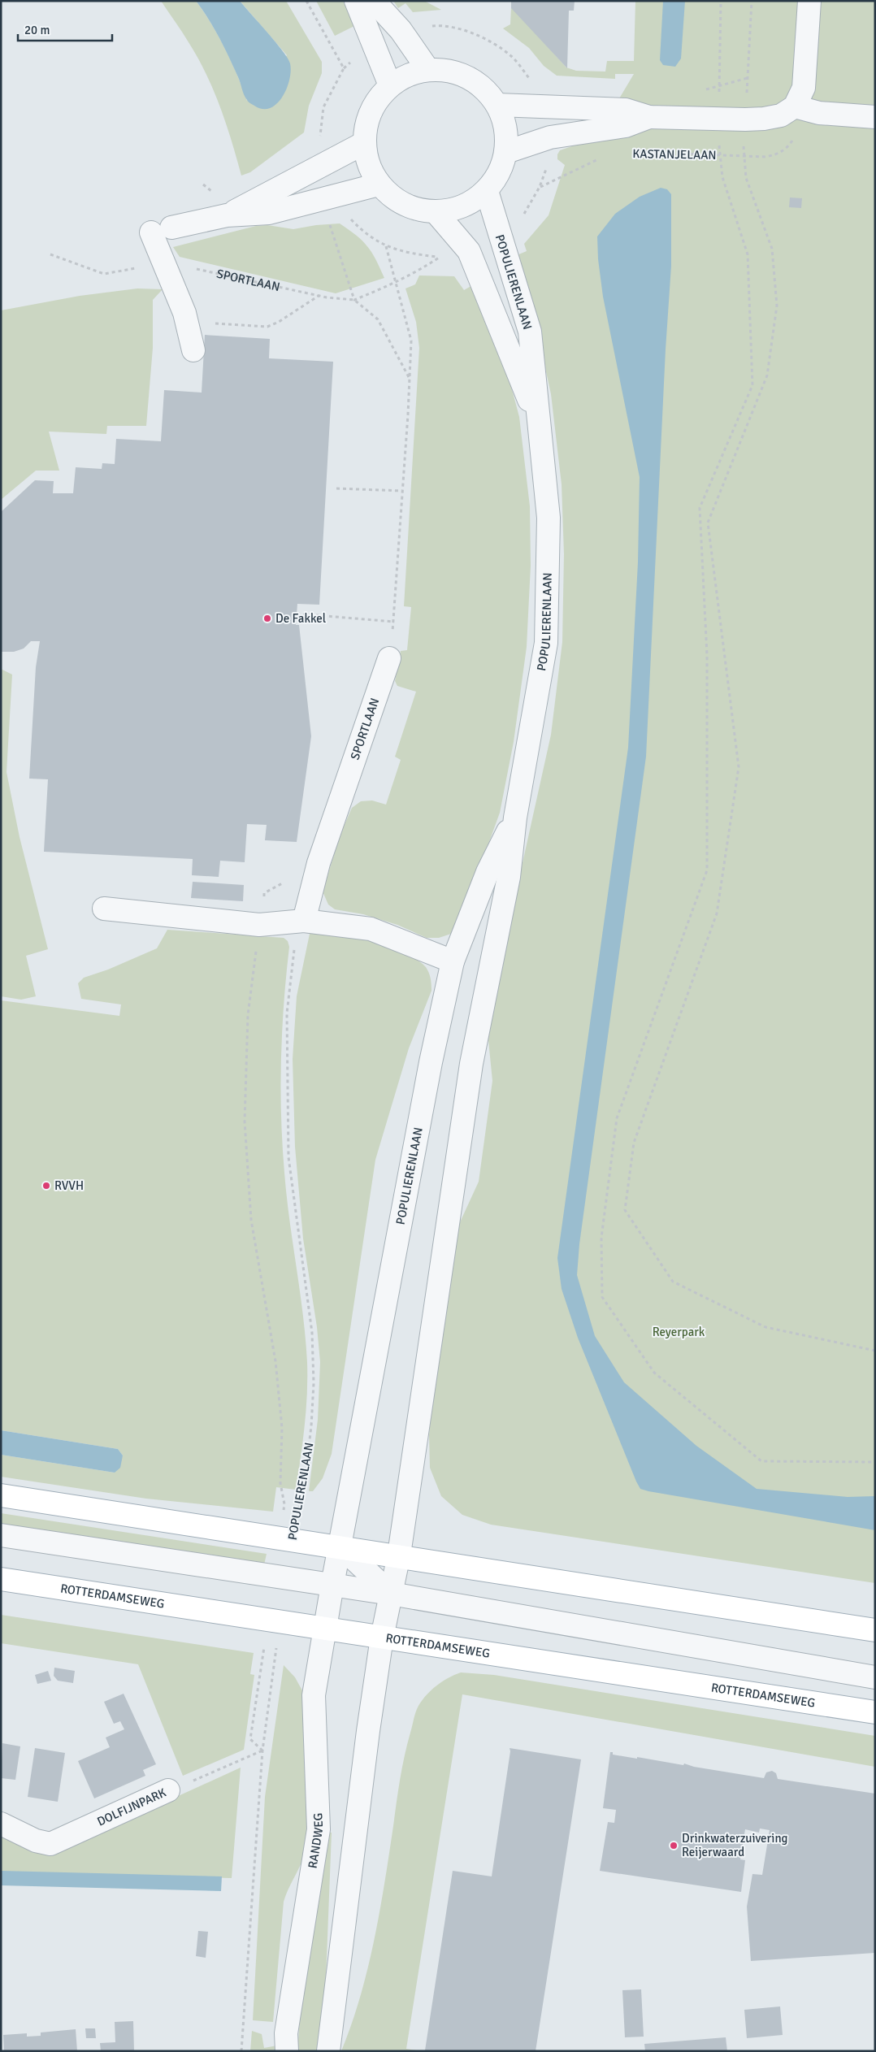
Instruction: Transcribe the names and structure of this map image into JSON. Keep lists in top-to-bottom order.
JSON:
{
  "streets": {
    "main road": ["ROTTERDAMSEWEG"],
    "street": [
      "SPORTLAAN",
      "POPULIERENLAAN",
      "DOLFIJNPARK",
      "RANDWEG"
    ],
    "path": ["KASTANJELAAN"]
  },
  "crossings": [
    ["SPORTLAAN", "POPULIERENLAAN"],
    ["POPULIERENLAAN", "ROTTERDAMSEWEG"],
    ["POPULIERENLAAN", "RANDWEG"],
    ["ROTTERDAMSEWEG", "RANDWEG"]
  ],
  "parks": ["Reyerpark"],
  "places": ["De Fakkel", "RVVH", "Drinkwaterzuivering Reijerwaard"],
  "scale_bar": "20 m"
}
